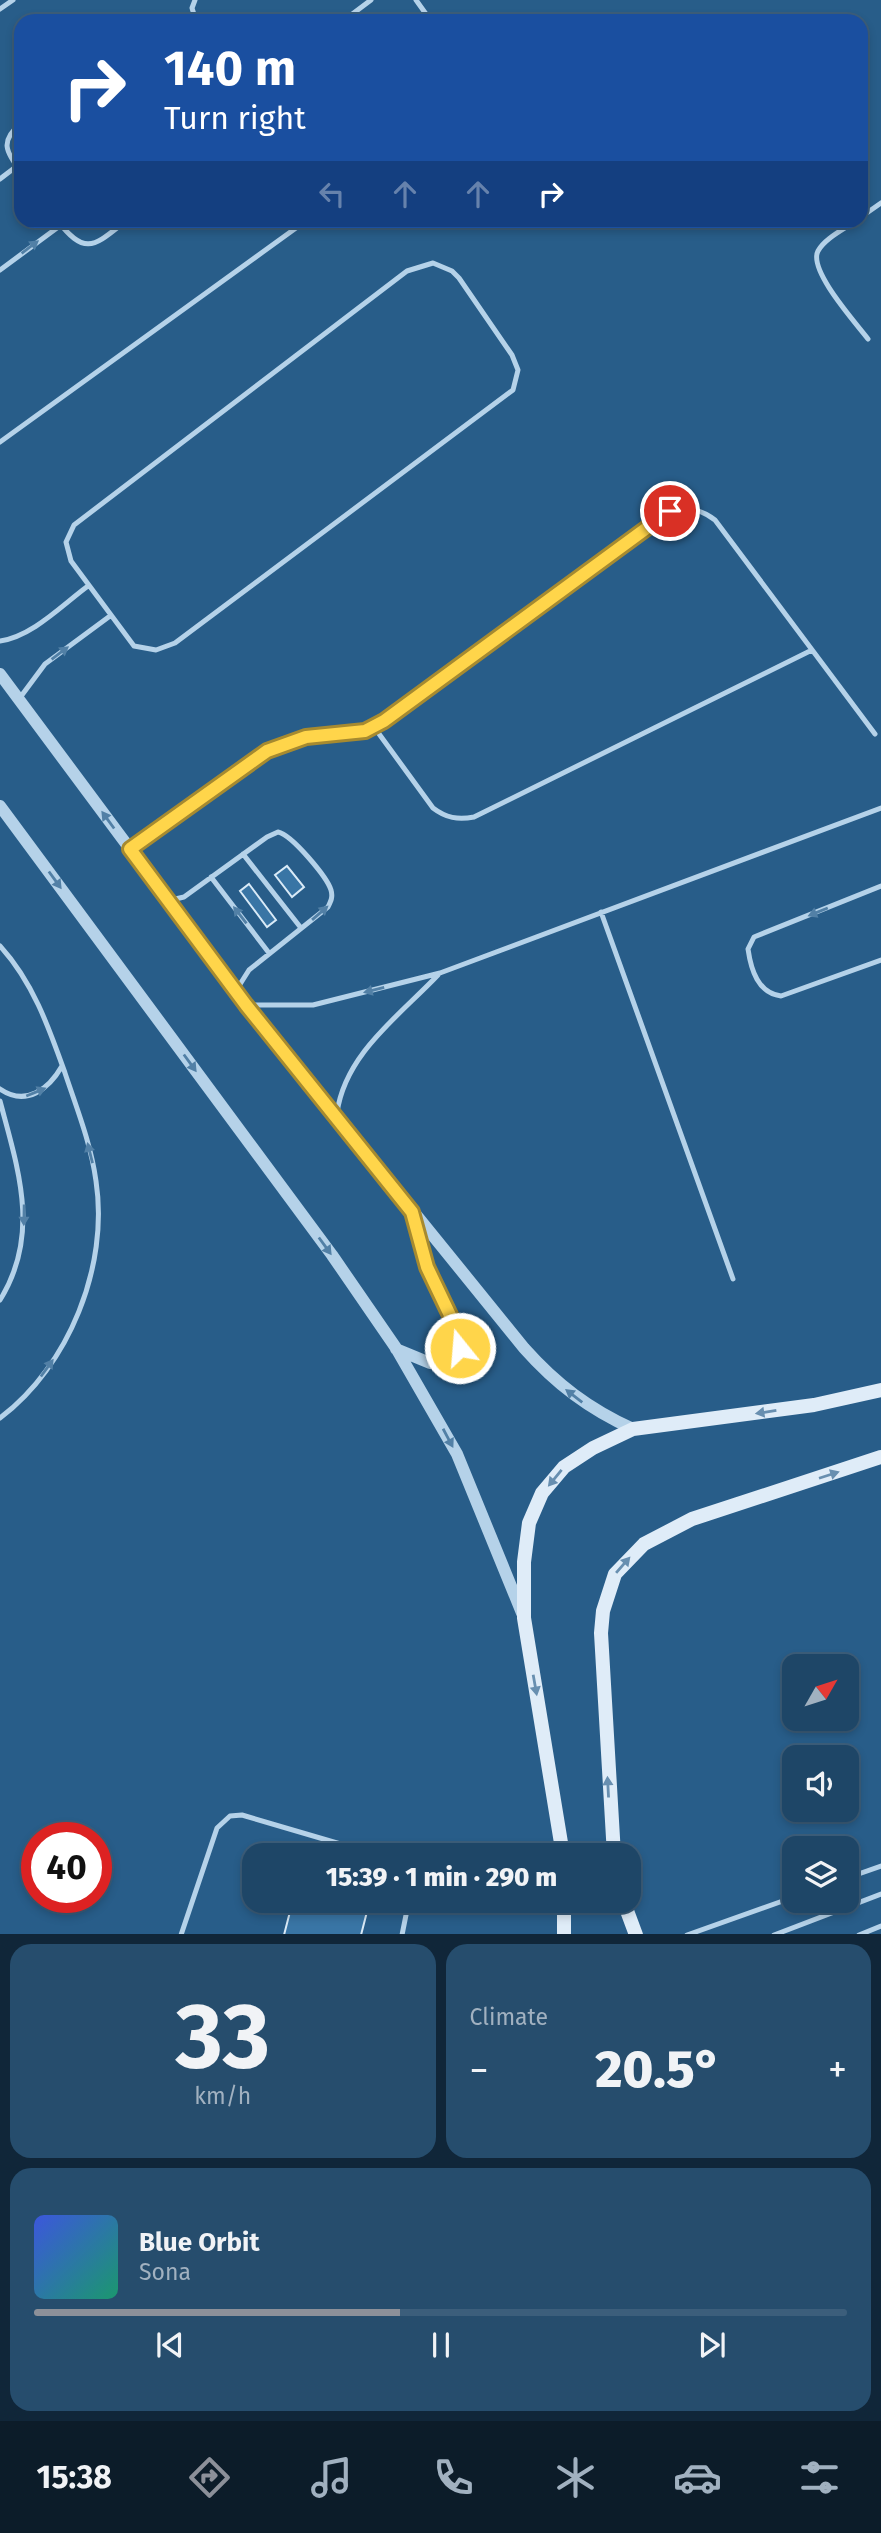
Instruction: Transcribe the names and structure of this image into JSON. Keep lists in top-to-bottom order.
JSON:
{
  "north": "top right",
  "page": {
    "turn": ["140 m", "Turn right"],
    "limit": "40",
    "trip": "15:39 · 1 min · 290 m",
    "tile": [
      ["33", "km/h"],
      "Climate"
    ],
    "heat": ["−", "20.5°", "+"],
    "song": ["Blue Orbit", "Sona"],
    "tabs": "15:38"
  }
}
